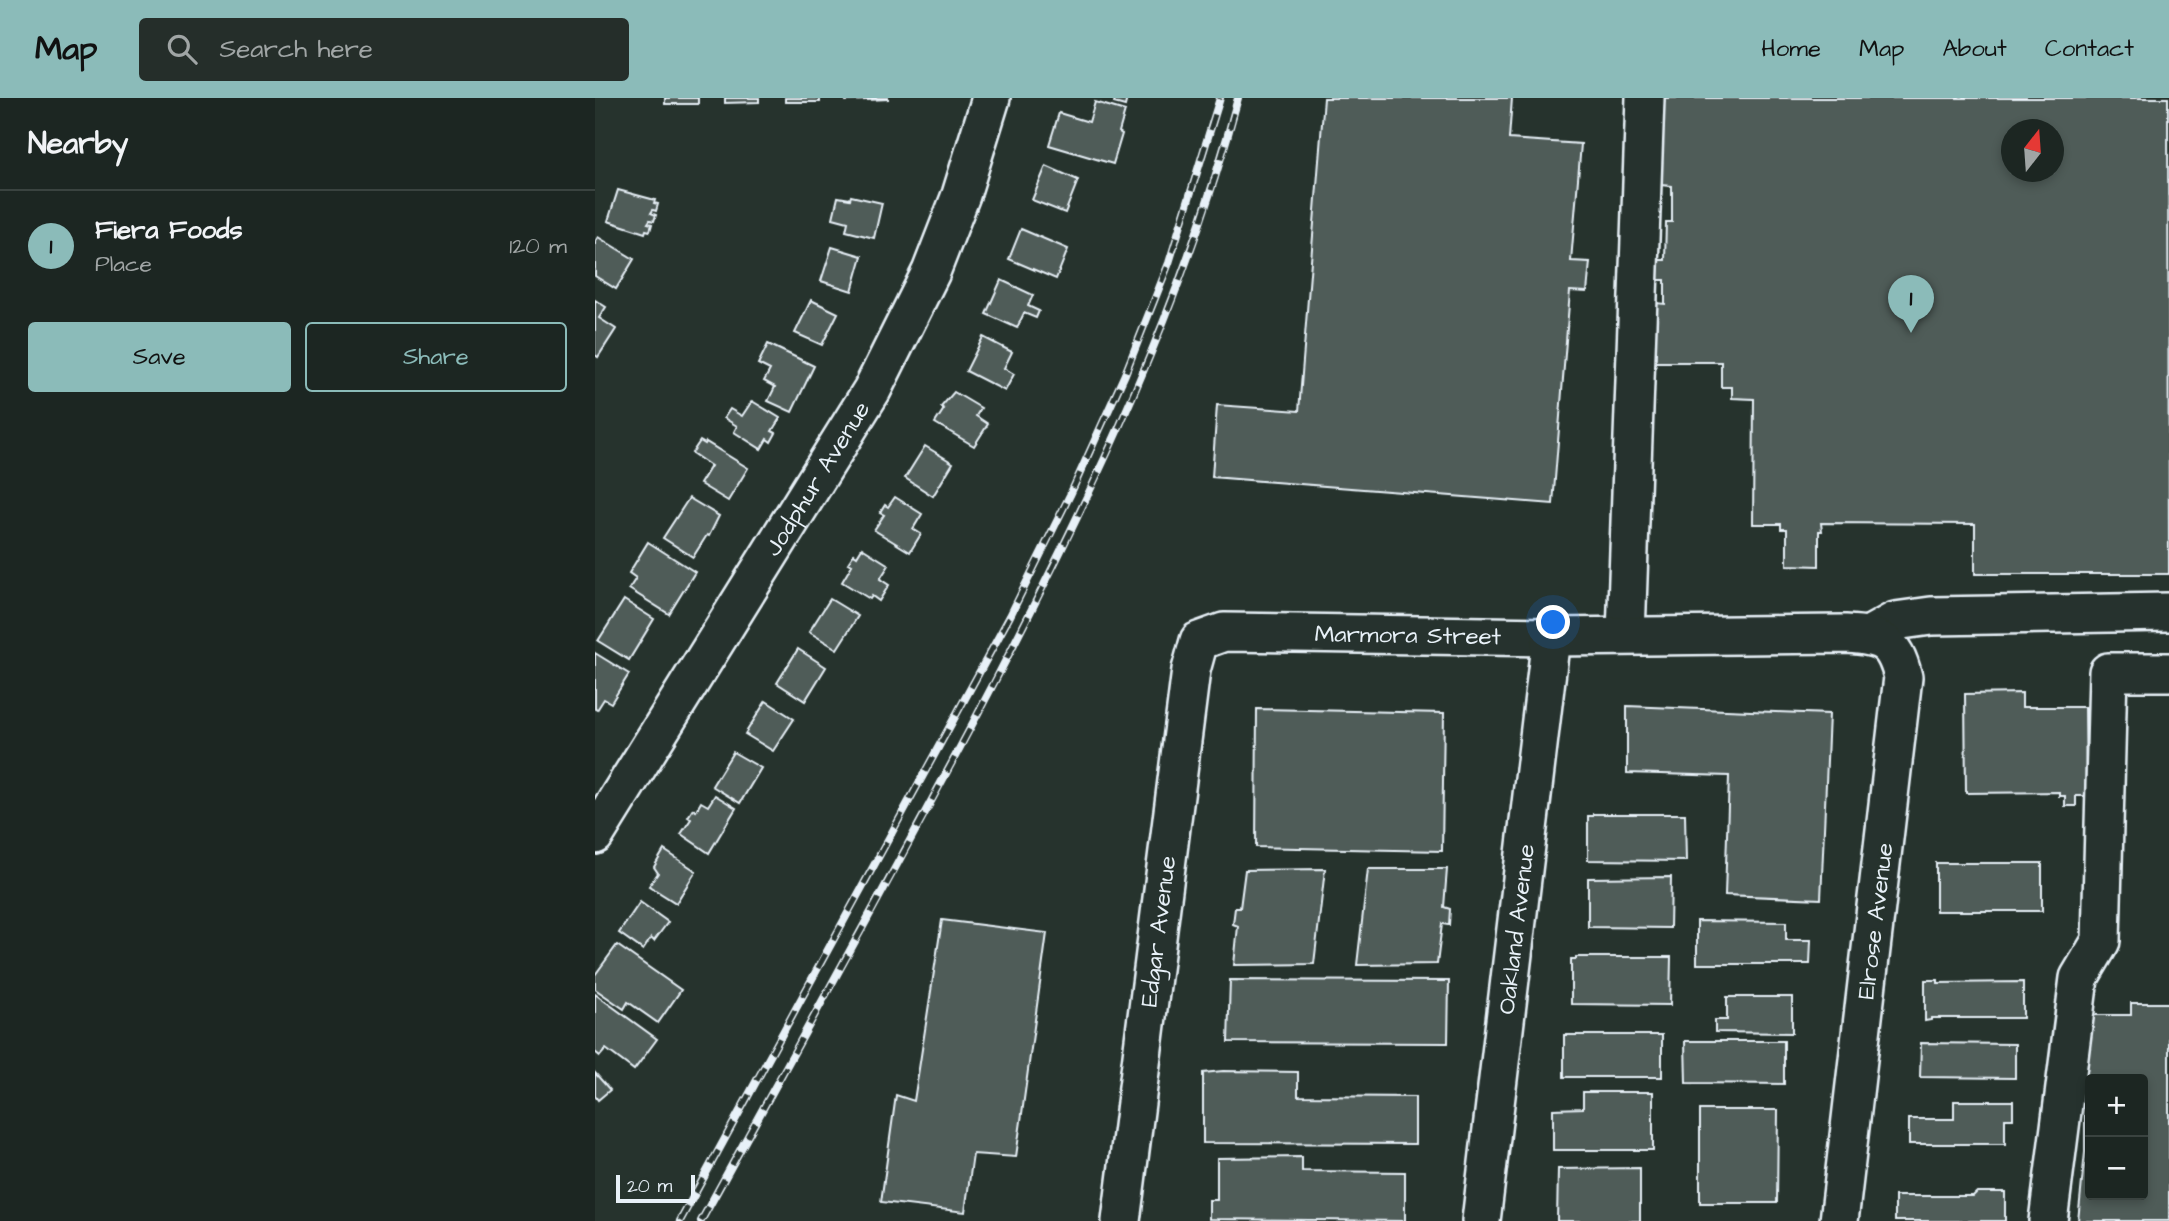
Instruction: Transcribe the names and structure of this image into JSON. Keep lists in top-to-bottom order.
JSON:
{
  "streets": {
    "street": [
      "Jodphur Avenue",
      "Marmora Street",
      "Elrose Avenue",
      "Oakland Avenue",
      "Edgar Avenue"
    ]
  },
  "crossings": [
    ["Marmora Street", "Elrose Avenue"],
    ["Marmora Street", "Oakland Avenue"],
    ["Marmora Street", "Edgar Avenue"]
  ],
  "scale_bar": "20 m",
  "north": "top",
  "page": {
    "header": "Map",
    "search": "Search here",
    "nav": [
      "Home",
      "Map",
      "About",
      "Contact"
    ],
    "heading": "Nearby",
    "list": [
      {
        "mark": "1",
        "name": "Fiera Foods",
        "note": "Place",
        "value": "120 m"
      }
    ],
    "pins": "1",
    "buttons": ["Save", "Share"],
    "map_buttons": ["+", "−"],
    "scale": "20 m"
  }
}
